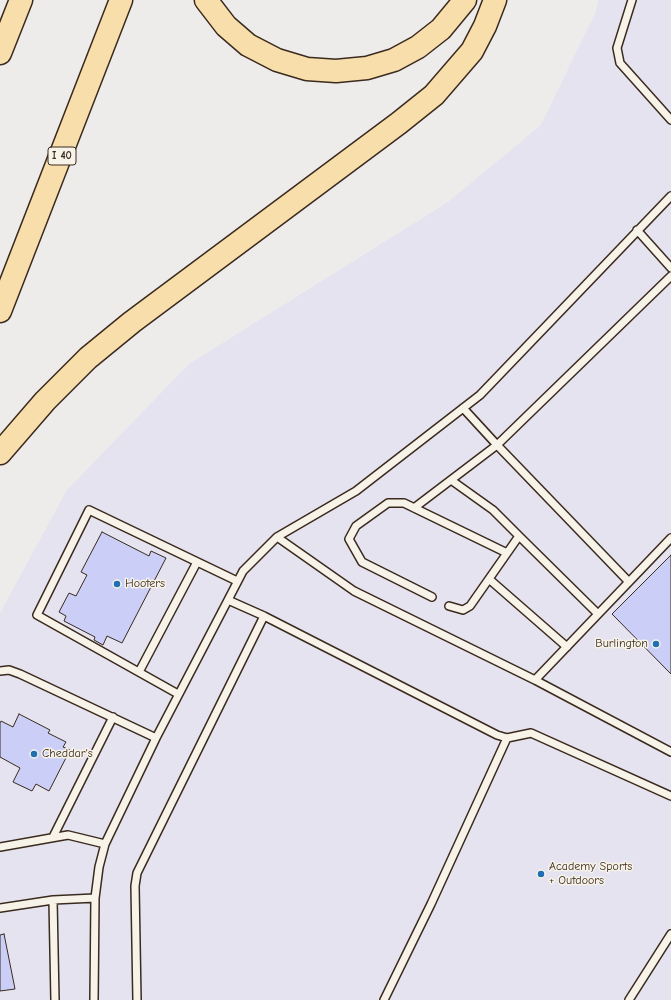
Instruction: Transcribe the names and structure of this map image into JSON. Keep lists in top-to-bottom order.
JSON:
{
  "streets": {
    "highway": ["I 40"]
  },
  "places": [
    "Hooters",
    "Burlington",
    "Cheddar's",
    "Academy Sports + Outdoors"
  ]
}
